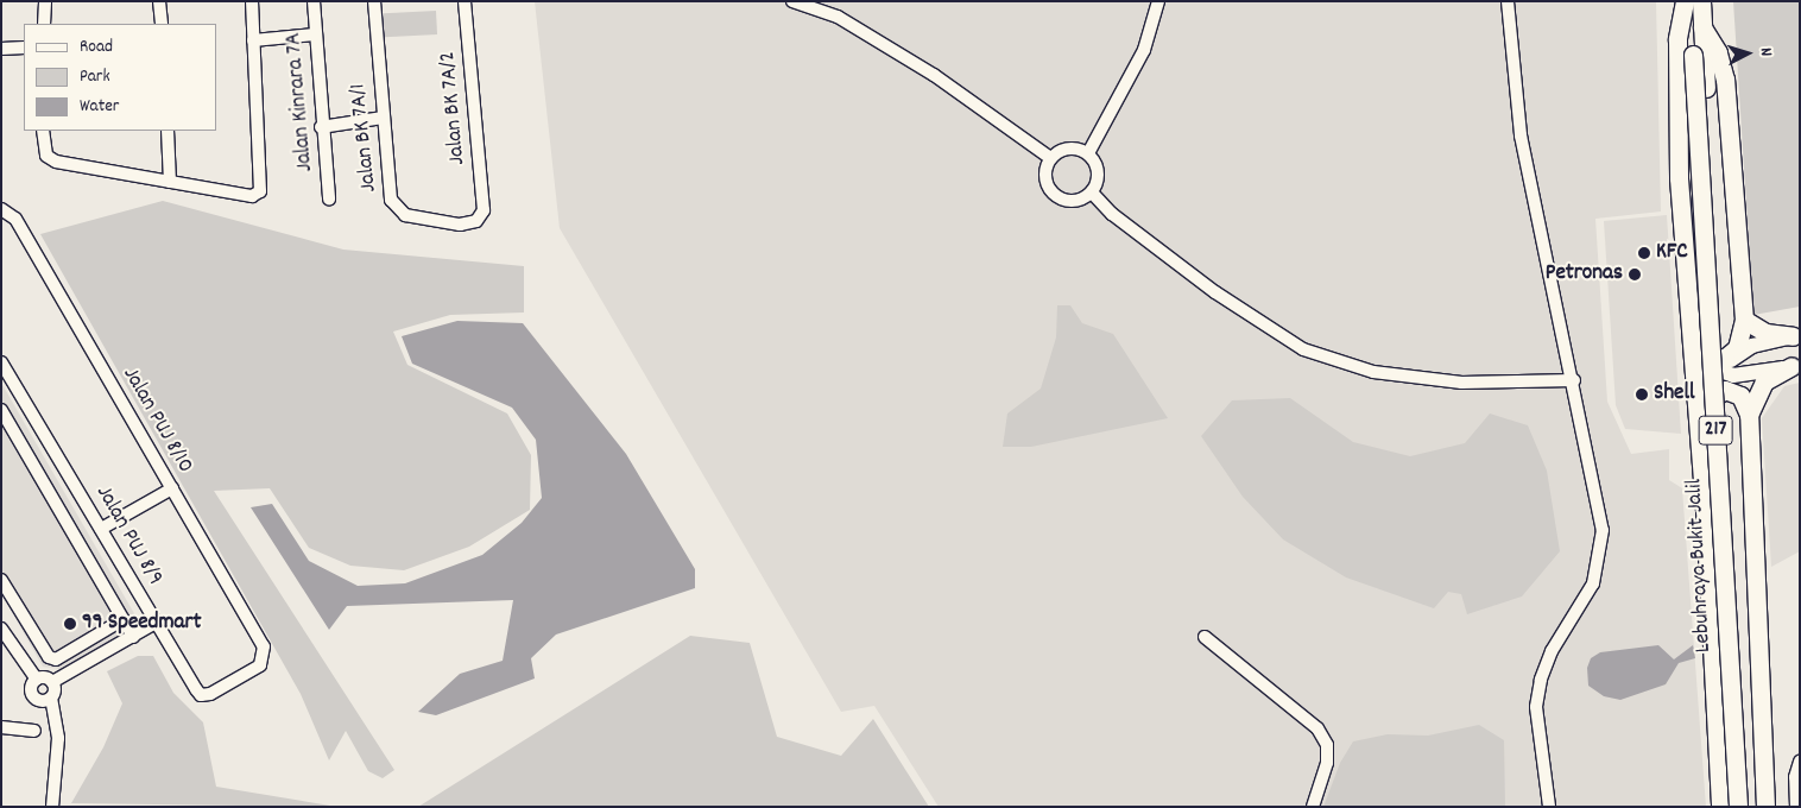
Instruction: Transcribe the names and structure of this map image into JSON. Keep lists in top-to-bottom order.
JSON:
{
  "streets": {
    "highway": ["217", "Lebuhraya Bukit Jalil"],
    "street": [
      "Jalan Kinrara 7A",
      "Jalan BK 7A/2",
      "Jalan BK 7A/1",
      "Jalan PUJ 8/10",
      "Jalan PUJ 8/9"
    ]
  },
  "crossings": [
    ["Jalan BK 7A/2", "Jalan BK 7A/1"],
    ["Jalan PUJ 8/10", "Jalan PUJ 8/9"]
  ],
  "places": [
    "KFC",
    "Petronas",
    "Shell",
    "99 Speedmart"
  ],
  "legend": ["Road", "Park", "Water"],
  "north": "right"
}
